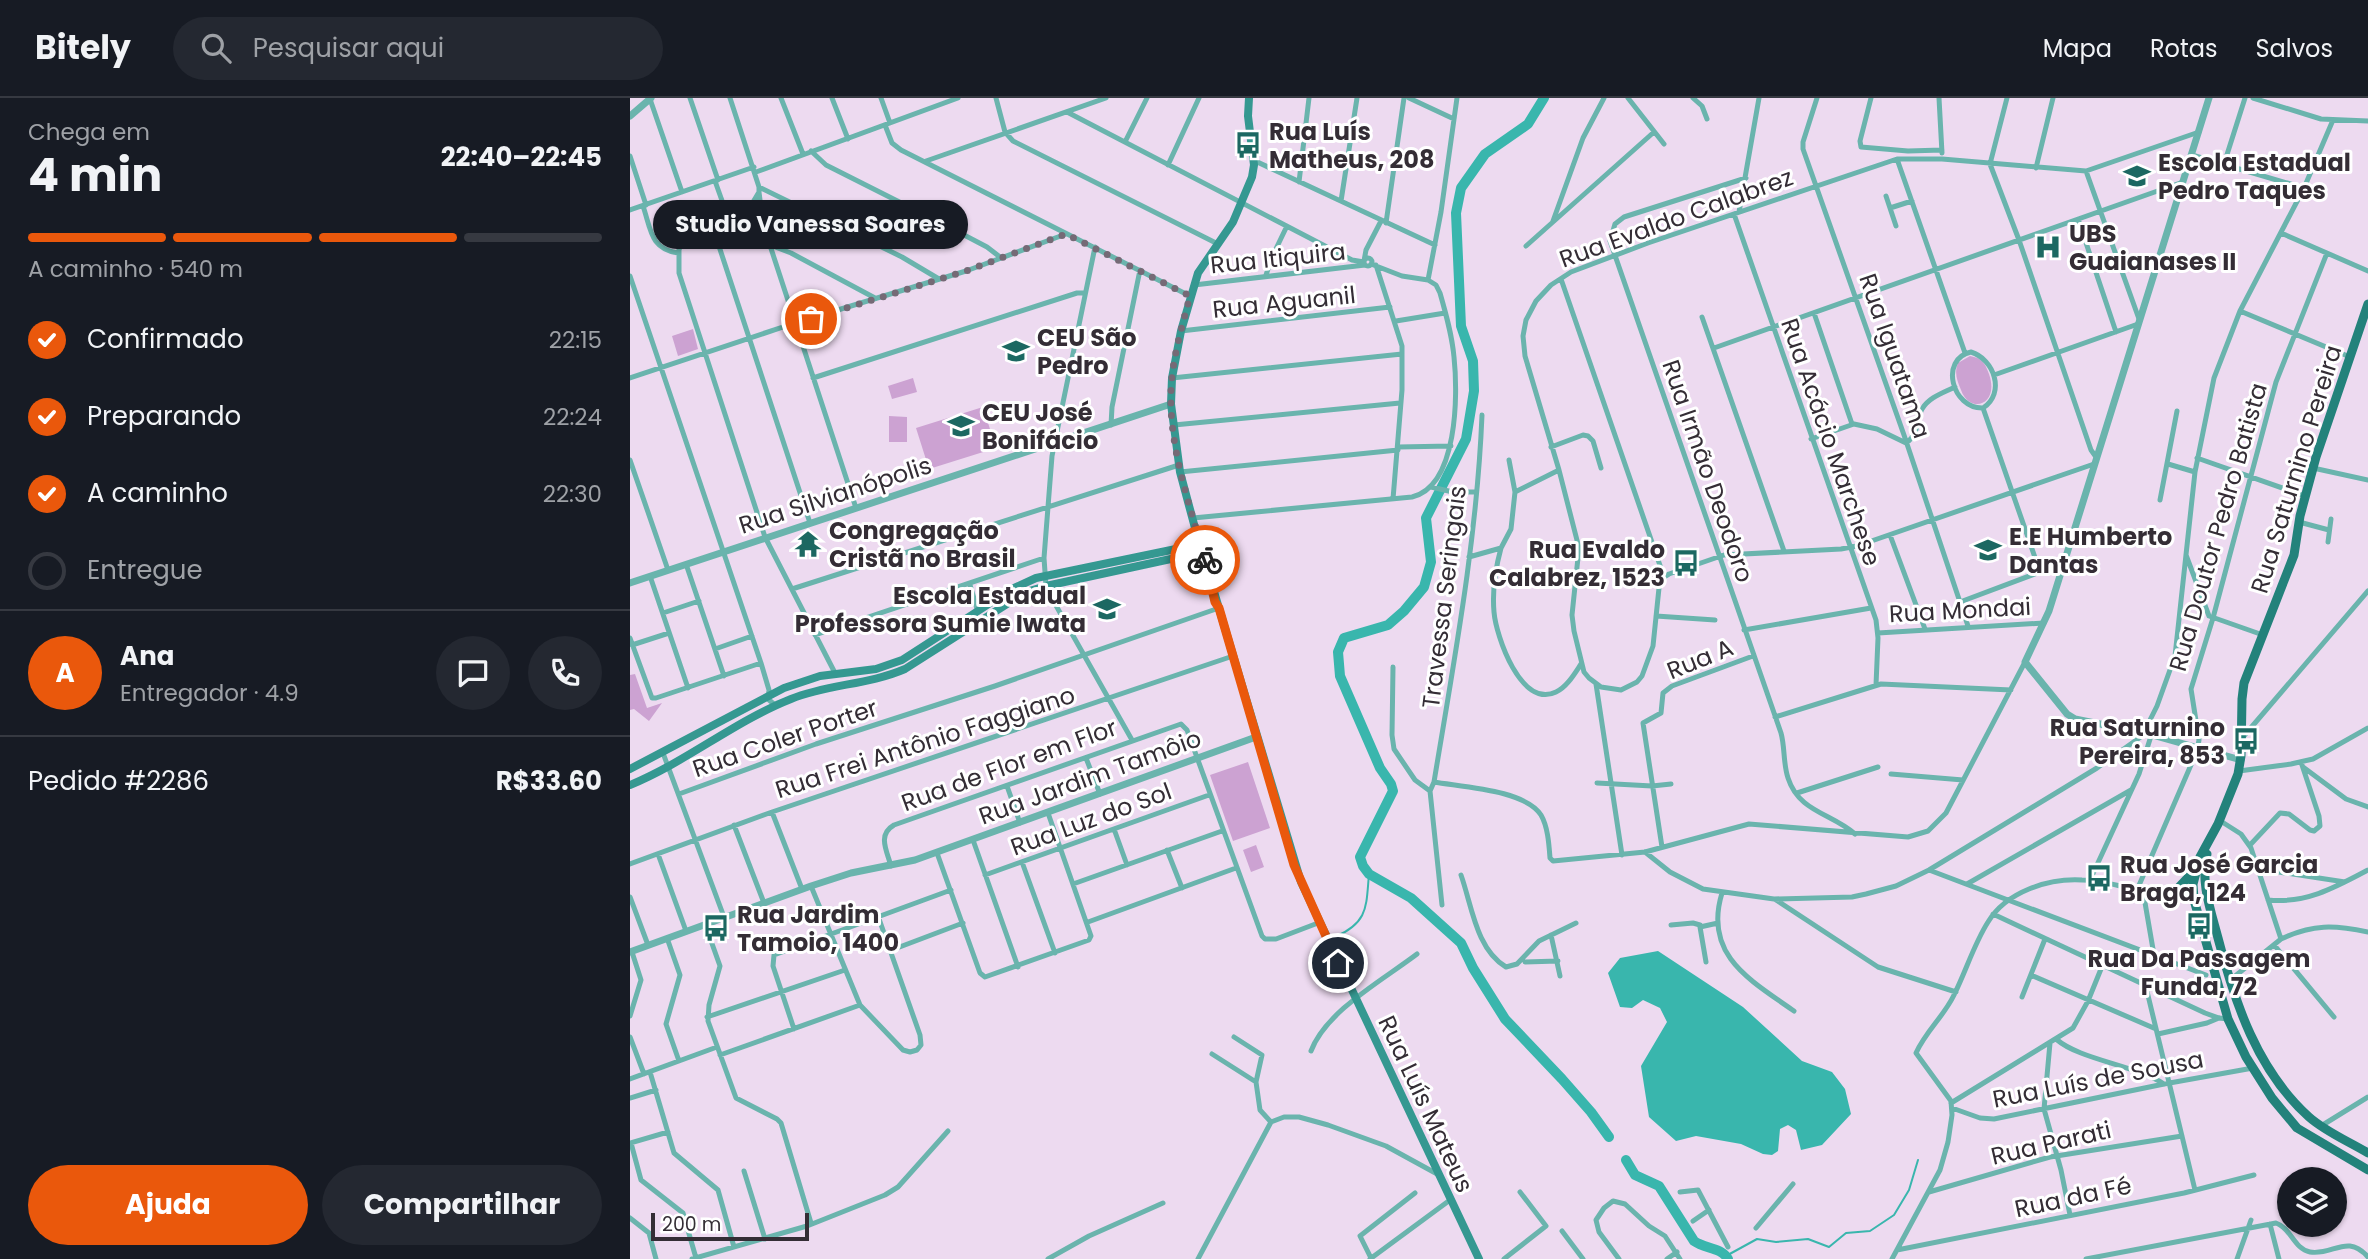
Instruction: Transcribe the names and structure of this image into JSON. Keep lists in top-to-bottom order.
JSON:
{
  "streets": {
    "main road": ["Rua Saturnino Pereira", "Rua Luís Mateus"],
    "street": [
      "Rua Evaldo Calabrez",
      "Rua Itiquira",
      "Rua Aguanil",
      "Rua Iguatama",
      "Rua Acácio Marchese",
      "Rua Irmão Deodoro",
      "Rua Silvianópolis",
      "Rua Doutor Pedro Batista",
      "Travessa Seringais",
      "Rua Mondai",
      "Rua A",
      "Rua Coler Porter",
      "Rua Frei Antônio Faggiano",
      "Rua de Flor em Flor",
      "Rua Jardim Tamôio",
      "Rua Luz do Sol",
      "Rua Luís de Sousa",
      "Rua Parati",
      "Rua da Fé"
    ]
  },
  "crossings": [
    ["Rua Evaldo Calabrez", "Rua Iguatama"],
    ["Rua Evaldo Calabrez", "Rua Acácio Marchese"],
    ["Rua Evaldo Calabrez", "Rua Irmão Deodoro"],
    ["Rua Itiquira", "Rua Luís Mateus"],
    ["Rua Aguanil", "Rua Luís Mateus"],
    ["Rua Iguatama", "Rua Mondai"],
    ["Rua Acácio Marchese", "Rua Mondai"],
    ["Rua Irmão Deodoro", "Rua A"],
    ["Rua Silvianópolis", "Rua Luís Mateus"],
    ["Rua Coler Porter", "Rua Luís Mateus"],
    ["Rua Frei Antônio Faggiano", "Rua Luís Mateus"],
    ["Rua de Flor em Flor", "Rua Jardim Tamôio"],
    ["Rua Jardim Tamôio", "Rua Luís Mateus"]
  ],
  "places": {
    "bus stop": [
      "Rua Luís Matheus, 208",
      "Rua Evaldo Calabrez, 1523",
      "Rua Saturnino Pereira, 853",
      "Rua José Garcia Braga, 124",
      "Rua Da Passagem Funda, 72",
      "Rua Jardim Tamoio, 1400"
    ],
    "school or university": [
      "Escola Estadual Pedro Taques",
      "CEU São Pedro",
      "CEU José Bonifácio",
      "E.E Humberto Dantas",
      "Escola Estadual Professora Sumie Iwata"
    ],
    "hospital": ["UBS Guaianases II"],
    "other": ["Studio Vanessa Soares"],
    "temple": ["Congregação Cristã no Brasil"]
  },
  "scale_bar": "200 m",
  "page": {
    "header": "Bitely",
    "search": "Pesquisar aqui",
    "nav": ["Mapa", "Rotas", "Salvos"],
    "heading": ["4 min", "Chega em", "22:40–22:45"],
    "panel": [
      "Ana",
      "Entregador · 4.9",
      "Pedido #2286",
      "R$33.60"
    ],
    "bubble": "Studio Vanessa Soares",
    "bar": "A caminho · 540 m",
    "list": [
      ["Confirmado", "22:15"],
      ["Preparando", "22:24"],
      ["A caminho", "22:30"],
      "Entregue"
    ],
    "round": "A",
    "buttons": ["Ajuda", "Compartilhar"],
    "scale": "200 m"
  }
}
